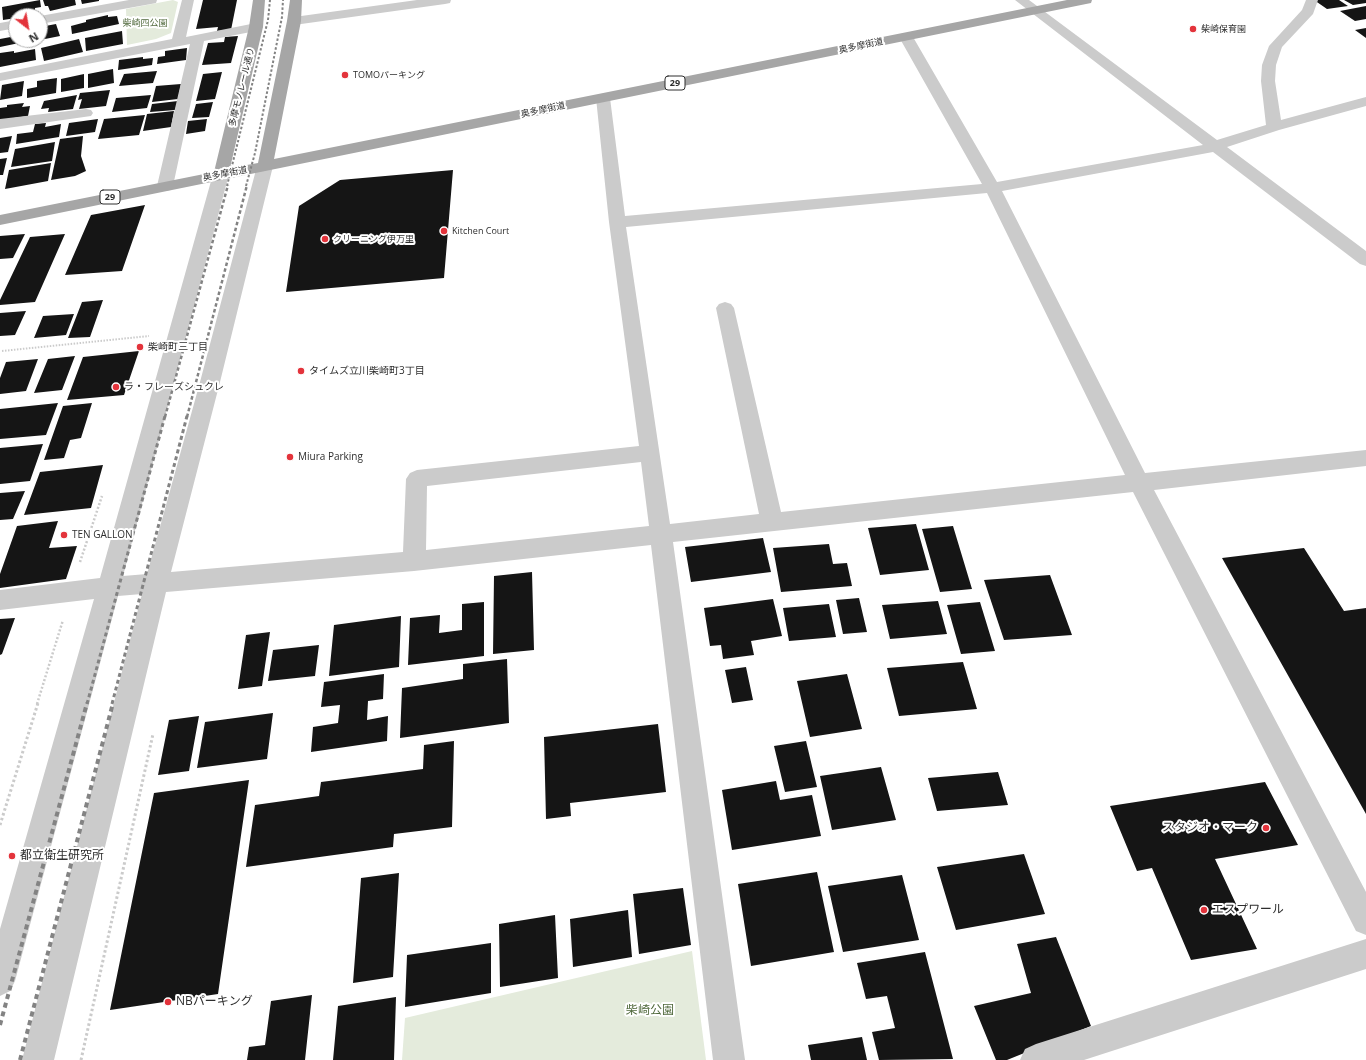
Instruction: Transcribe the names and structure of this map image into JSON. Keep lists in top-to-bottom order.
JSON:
{
  "streets": {
    "main road": ["奥多摩街道", "29", "多摩モノレール通り"]
  },
  "crossings": [
    ["奥多摩街道", "多摩モノレール通り"]
  ],
  "parks": ["柴崎四公園", "柴崎公園"],
  "places": [
    "柴崎保育園",
    "TOMOパーキング",
    "Kitchen Court",
    "クリーニング伊万里",
    "柴崎町三丁目",
    "タイムズ立川柴崎町3丁目",
    "ラ・フレーズシュクレ",
    "Miura Parking",
    "TEN GALLON",
    "スタジオ・マーク",
    "都立衛生研究所",
    "エスプワール",
    "NBパーキング"
  ],
  "north": "bottom right"
}
